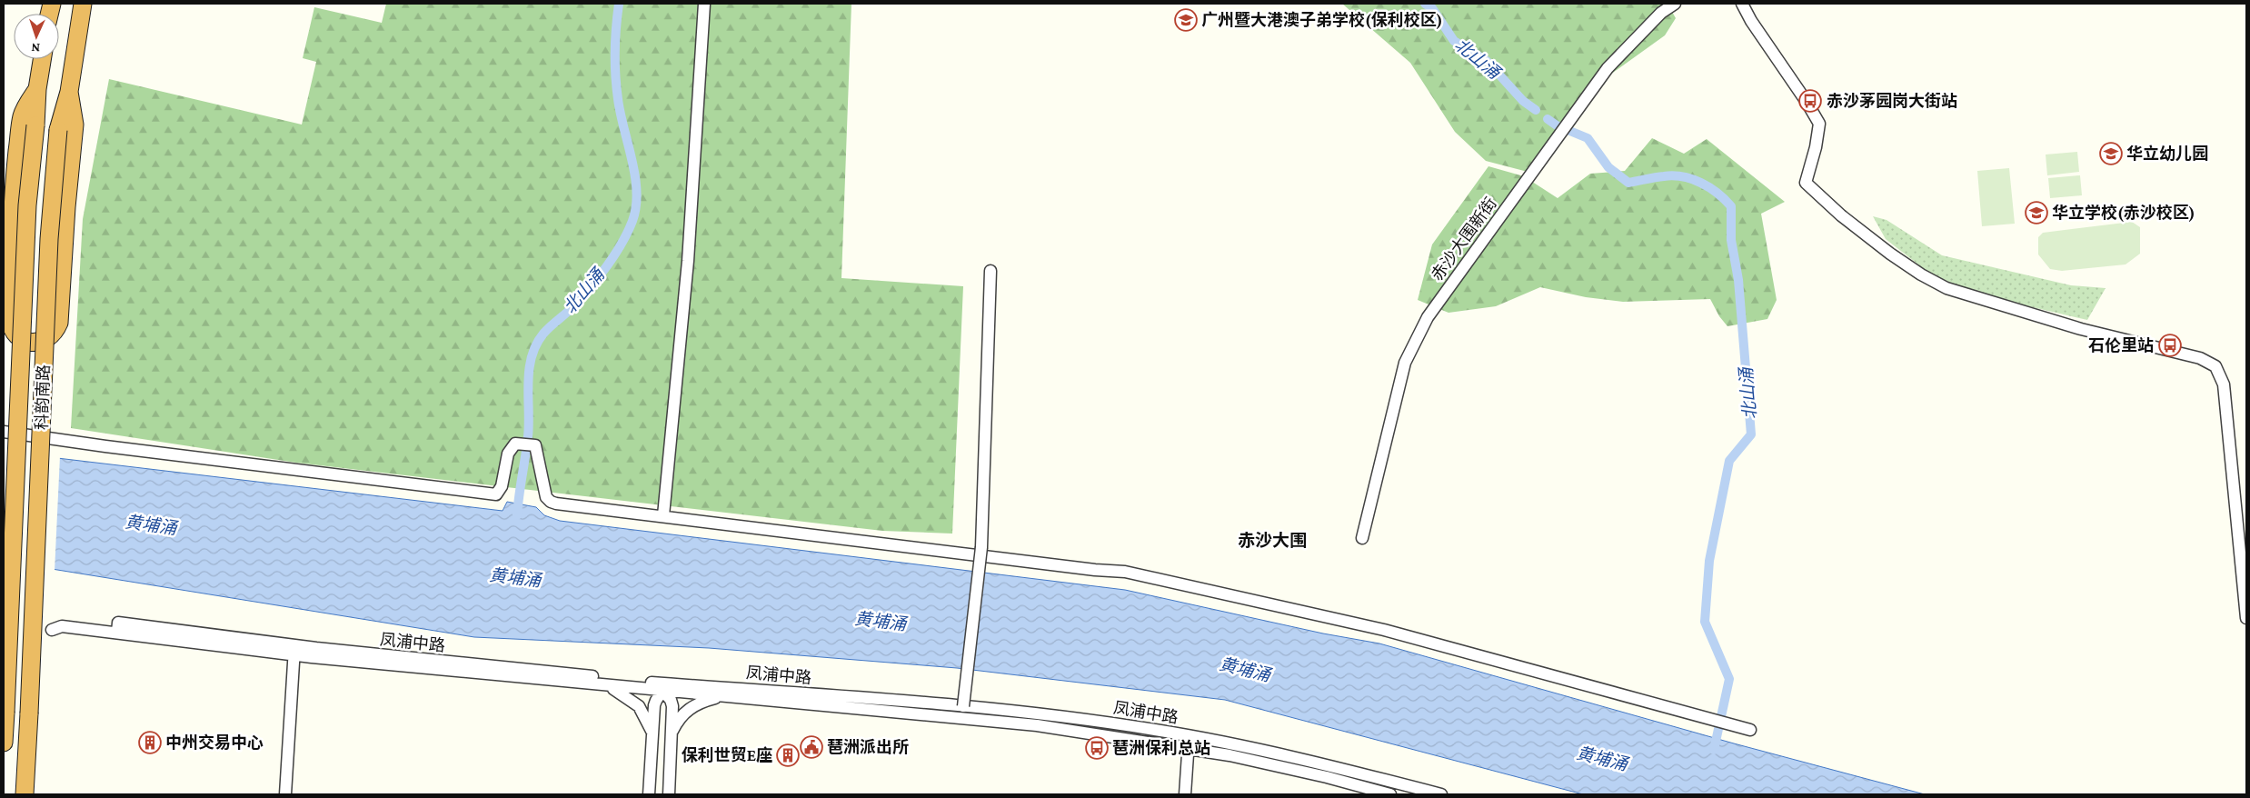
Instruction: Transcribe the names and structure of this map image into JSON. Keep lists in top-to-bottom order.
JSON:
{
  "streets": {
    "highway": ["科韵南路"],
    "street": ["赤沙大围新街", "凤浦中路"]
  },
  "districts": ["赤沙大围"],
  "water": ["北山涌", "黄埔涌"],
  "places": {
    "school or university": ["广州暨大港澳子弟学校(保利校区)", "华立幼儿园", "华立学校(赤沙校区)"],
    "bus stop": ["赤沙茅园岗大街站", "石伦里站", "琶洲保利总站"],
    "building": ["中州交易中心", "保利世贸E座"],
    "public building": ["琶洲派出所"]
  },
  "north": "bottom"
}
